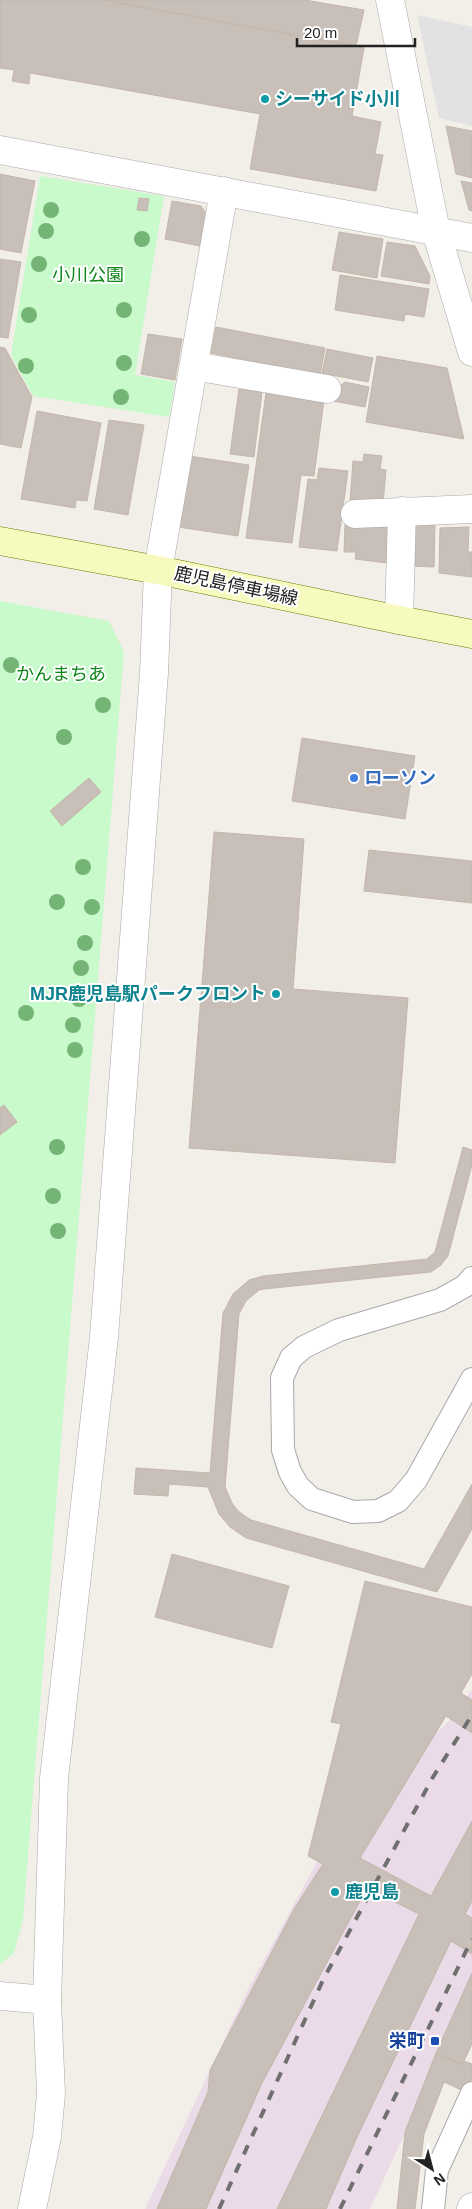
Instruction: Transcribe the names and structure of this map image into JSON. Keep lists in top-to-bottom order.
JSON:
{
  "streets": {
    "main road": ["鹿児島停車場線"]
  },
  "parks": ["小川公園", "かんまちあ"],
  "places": {
    "other": [
      "シーサイド小川",
      "ローソン",
      "MJR鹿児島駅パークフロント",
      "鹿児島"
    ],
    "transit": ["栄町"]
  },
  "scale_bar": "20 m",
  "north": "bottom right"
}
